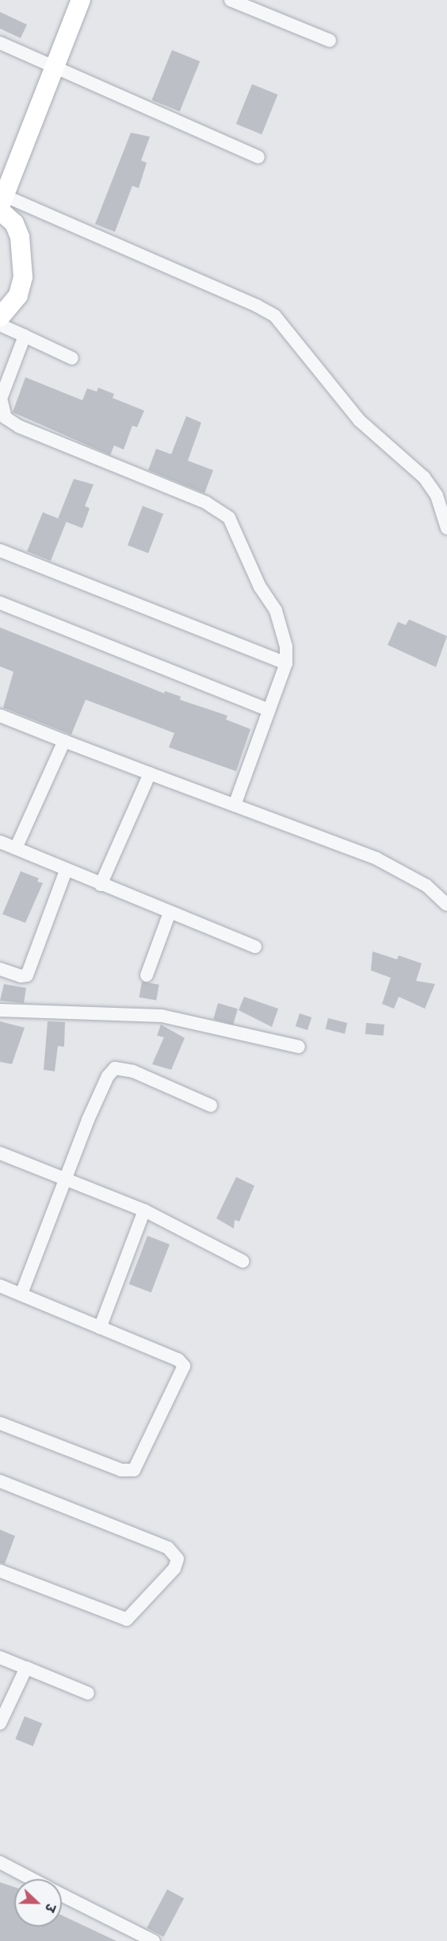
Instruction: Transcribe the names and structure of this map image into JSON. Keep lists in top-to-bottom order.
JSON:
{
  "north": "right"
}
